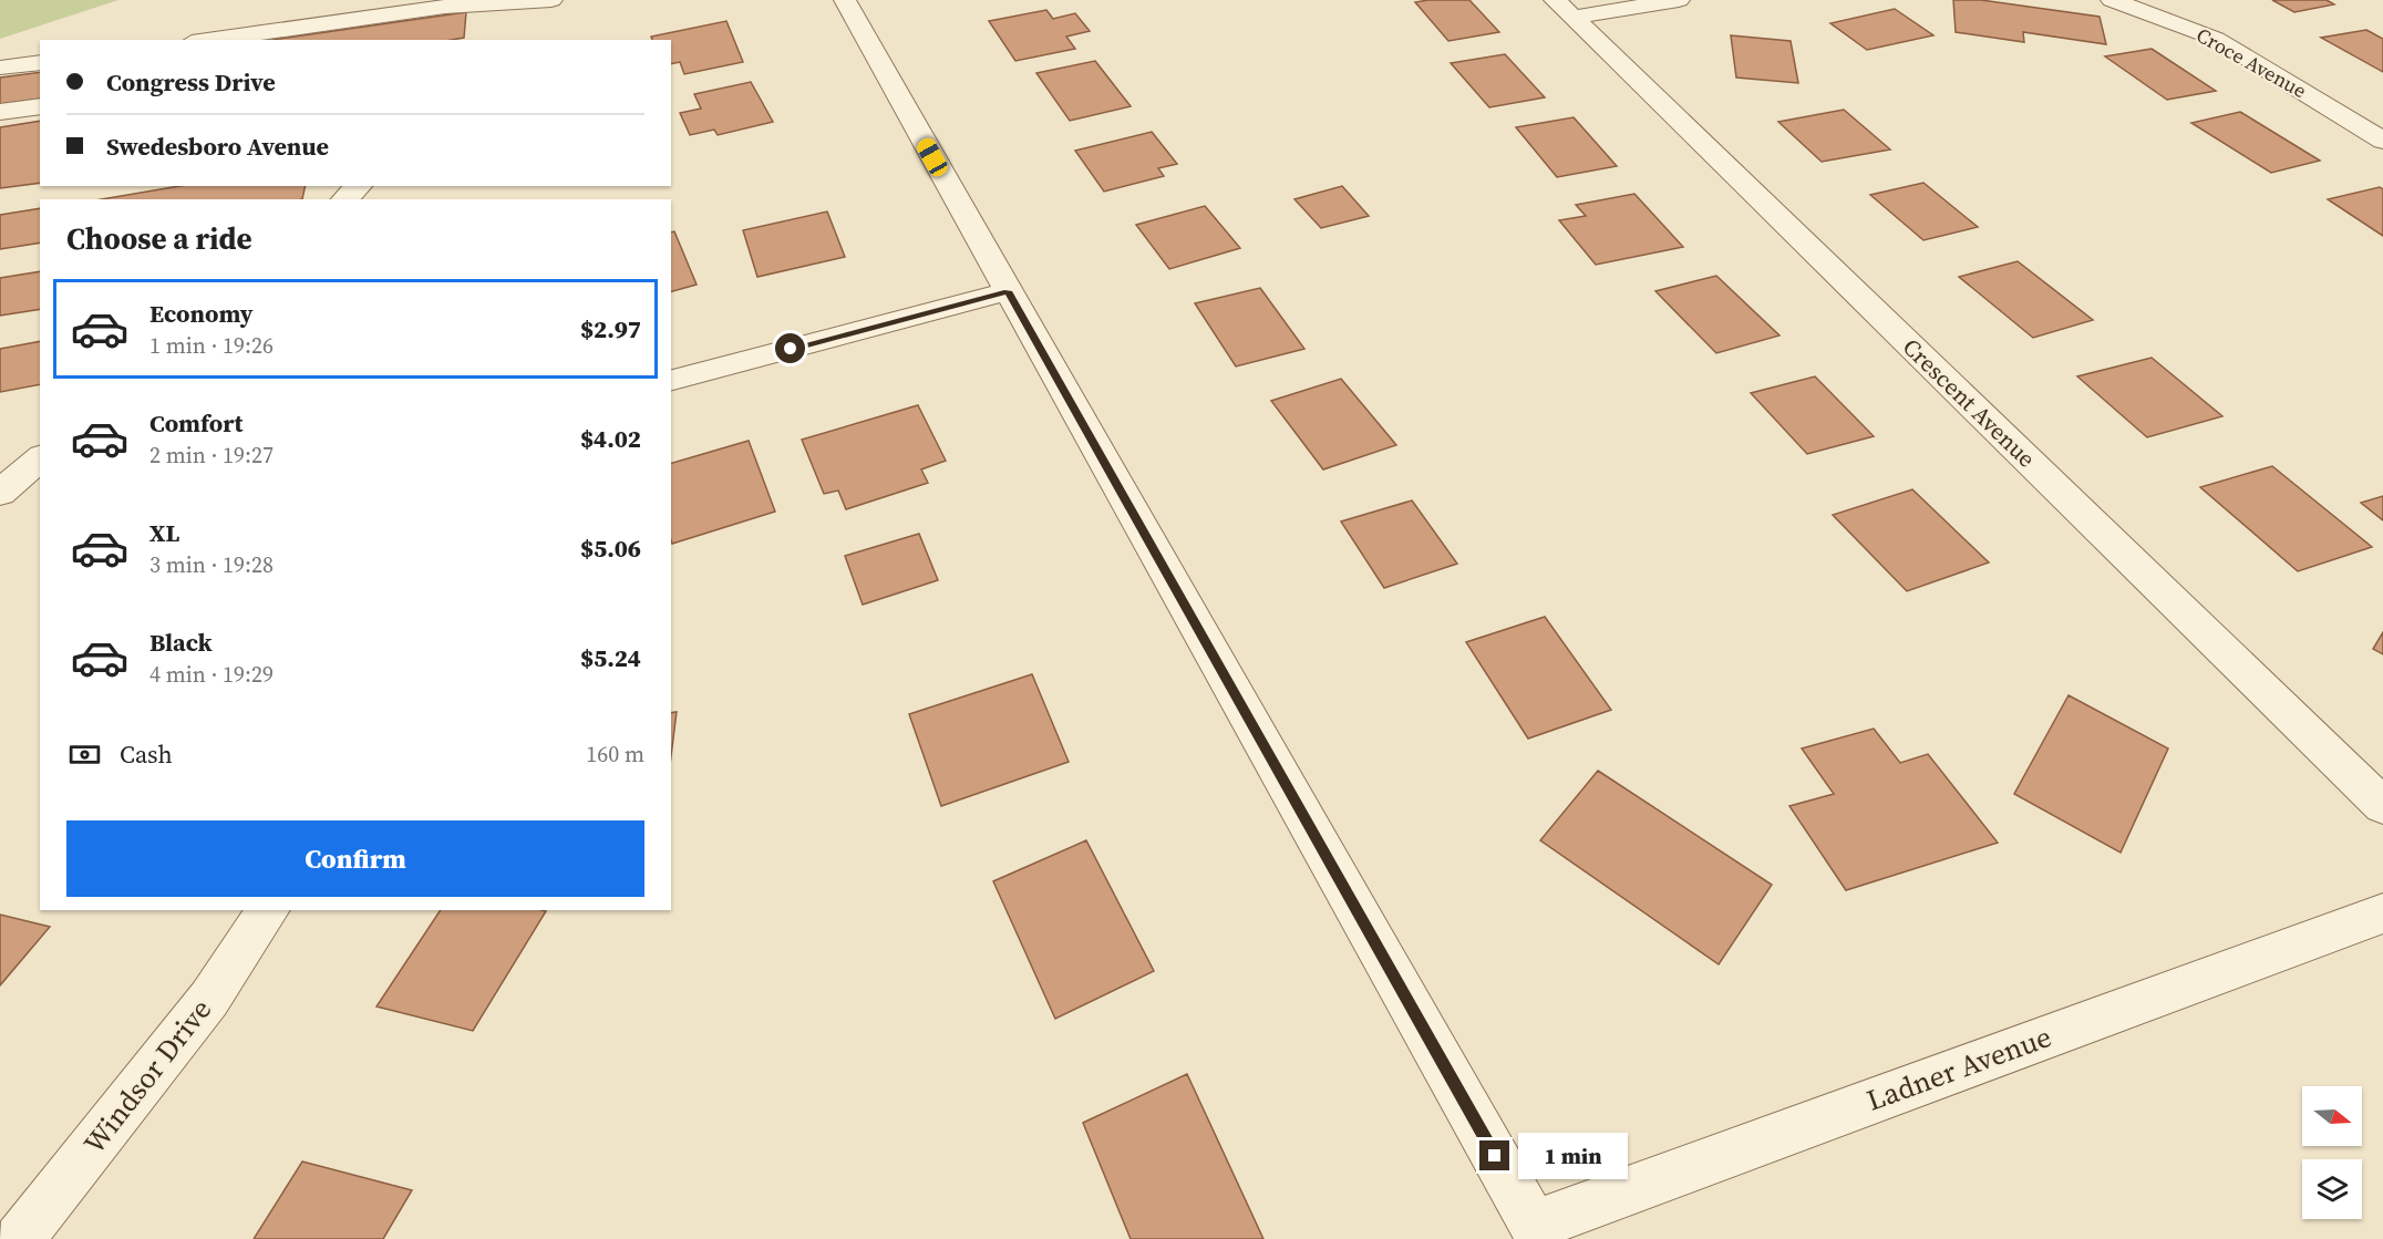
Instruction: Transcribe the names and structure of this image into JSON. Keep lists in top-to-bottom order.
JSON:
{
  "streets": {
    "street": [
      "Croce Avenue",
      "Crescent Avenue",
      "Ladner Avenue",
      "Windsor Drive"
    ]
  },
  "north": "right",
  "page": {
    "banner": ["Congress Drive", "Swedesboro Avenue"],
    "heading": "Choose a ride",
    "list": [
      {
        "name": "Economy",
        "note": "1 min · 19:26",
        "value": "$2.97"
      },
      {
        "name": "Comfort",
        "note": "2 min · 19:27",
        "value": "$4.02"
      },
      {
        "name": "XL",
        "note": "3 min · 19:28",
        "value": "$5.06"
      },
      {
        "name": "Black",
        "note": "4 min · 19:29",
        "value": "$5.24"
      }
    ],
    "pay": ["Cash", "160 m"],
    "buttons": "Confirm",
    "bubble": "1 min"
  }
}
